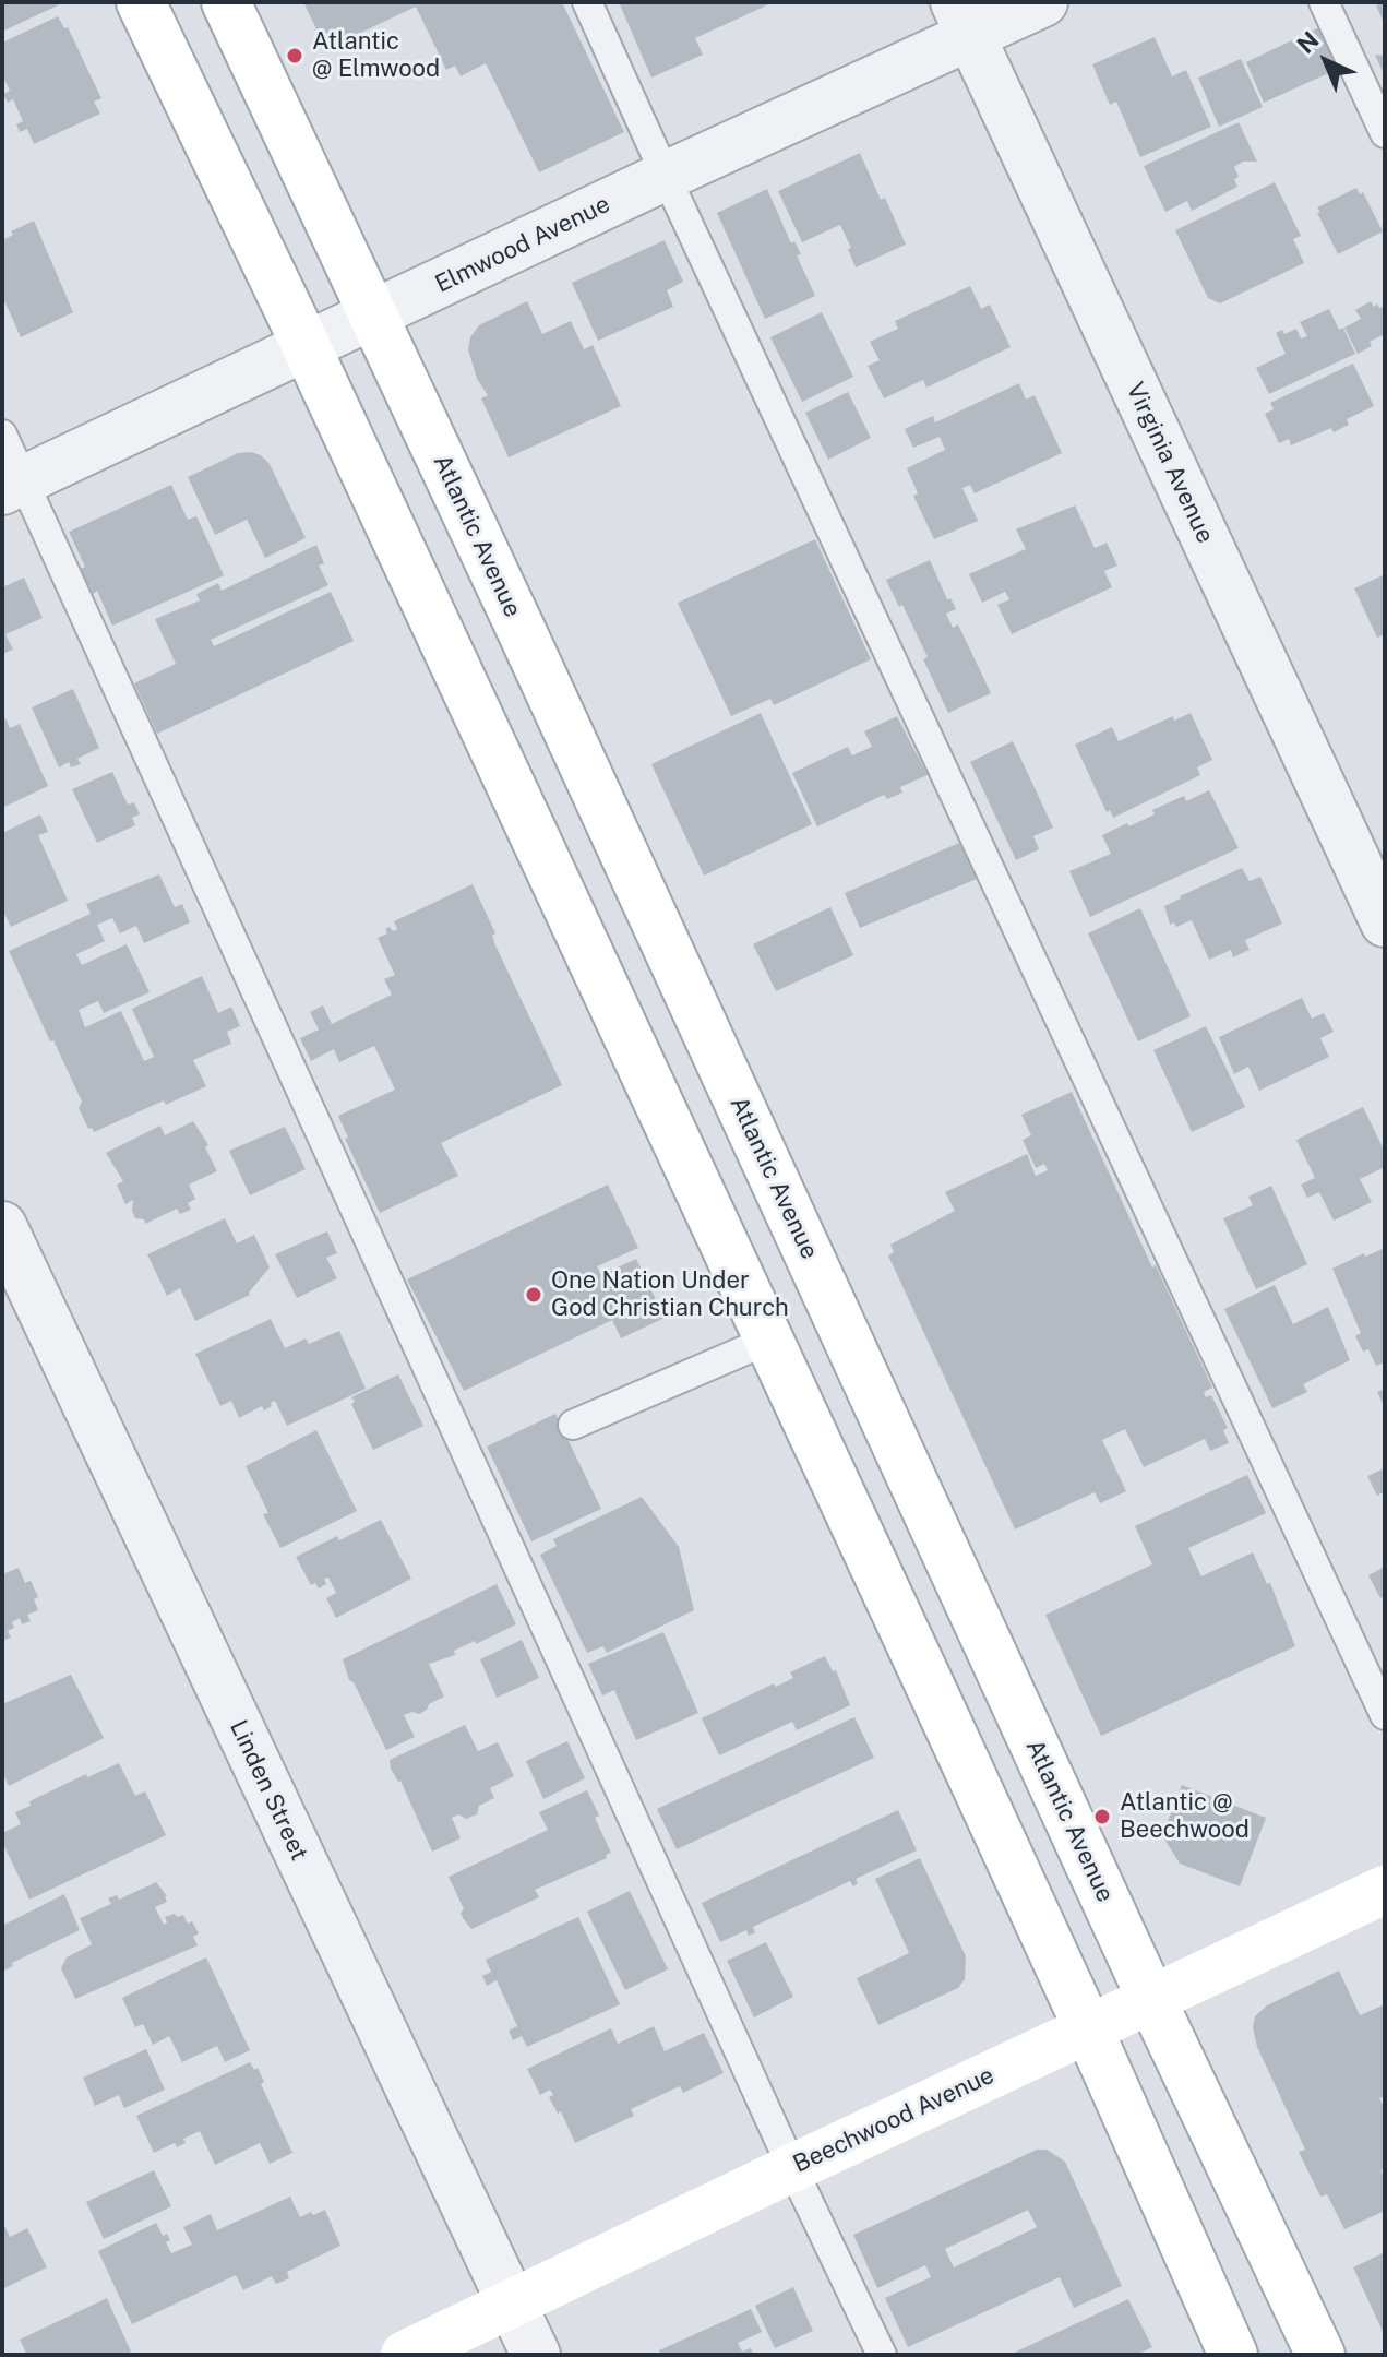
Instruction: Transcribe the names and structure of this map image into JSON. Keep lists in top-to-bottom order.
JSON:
{
  "streets": {
    "main road": ["Atlantic Avenue", "Beechwood Avenue"],
    "street": ["Elmwood Avenue", "Virginia Avenue", "Linden Street"]
  },
  "crossings": [
    ["Elmwood Avenue", "Virginia Avenue"],
    ["Elmwood Avenue", "Atlantic Avenue"],
    ["Atlantic Avenue", "Beechwood Avenue"],
    ["Linden Street", "Beechwood Avenue"]
  ],
  "places": ["Atlantic @ Elmwood", "One Nation Under God Christian Church", "Atlantic @ Beechwood"],
  "north": "top left"
}
